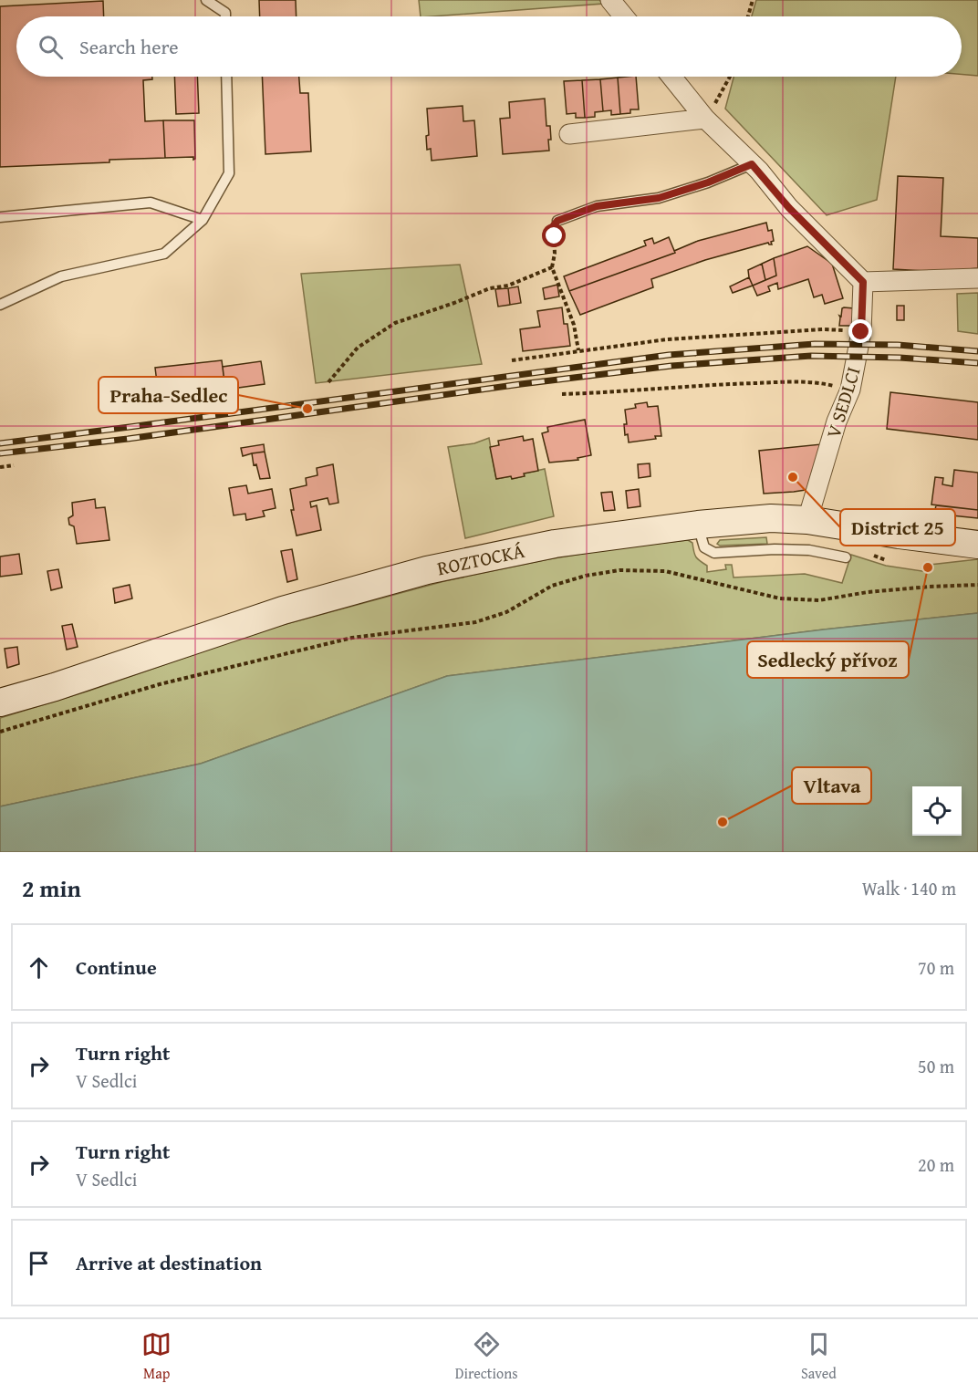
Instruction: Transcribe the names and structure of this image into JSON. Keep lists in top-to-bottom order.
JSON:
{
  "streets": {
    "main road": ["ROZTOCKÁ"],
    "street": ["V SEDLCI"]
  },
  "crossings": [
    ["V SEDLCI", "ROZTOCKÁ"]
  ],
  "places": [
    "Praha-Sedlec",
    "District 25",
    "Sedlecký přívoz",
    "Vltava"
  ],
  "page": {
    "search": "Search here",
    "heading": ["2 min", "Walk · 140 m"],
    "list": [
      ["Continue", "70 m"],
      ["Turn right", "V Sedlci", "50 m"],
      ["Turn right", "V Sedlci", "20 m"],
      "Arrive at destination"
    ],
    "nav": ["Map", "Directions", "Saved"]
  }
}
